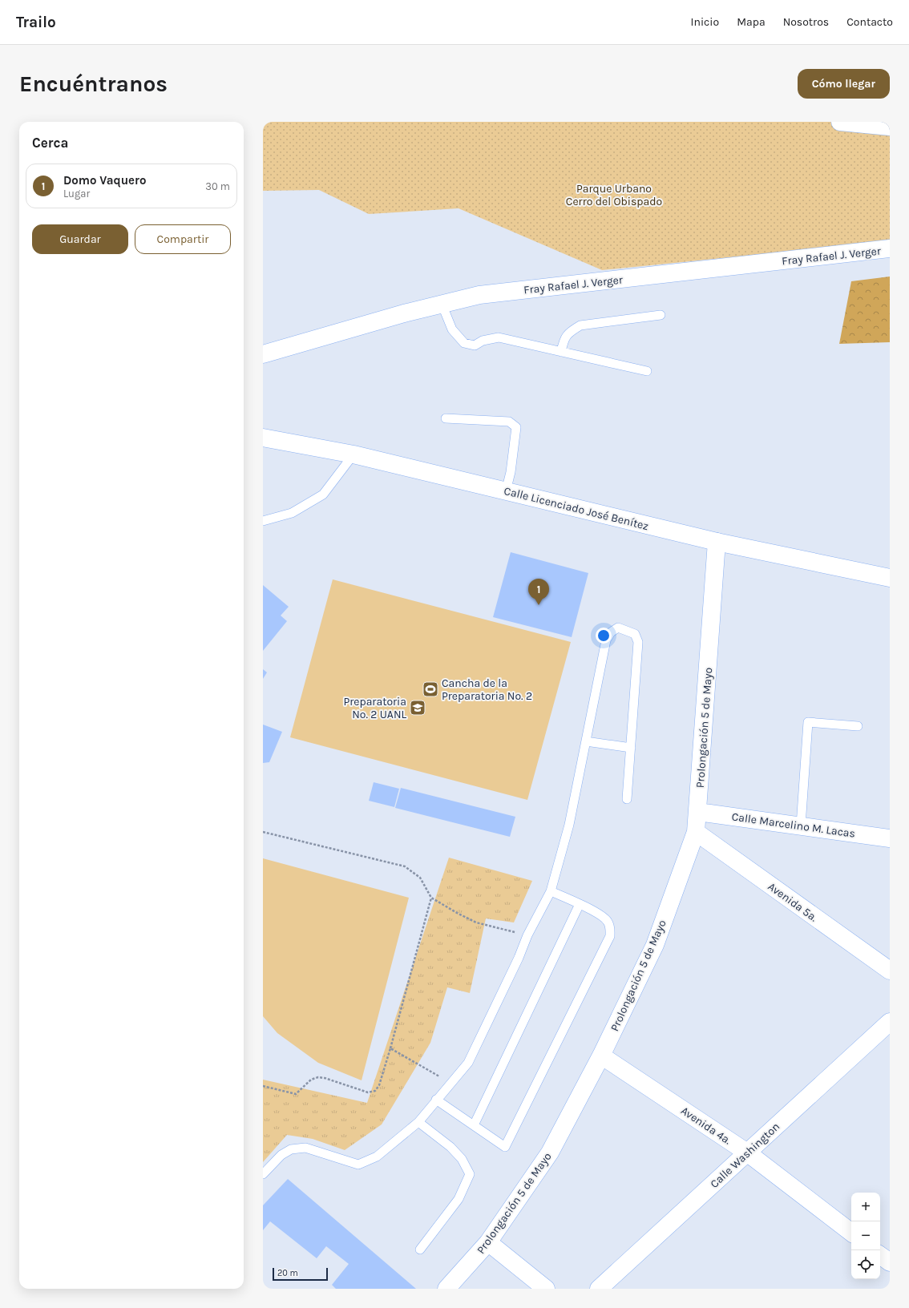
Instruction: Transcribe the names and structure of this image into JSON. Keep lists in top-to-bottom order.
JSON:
{
  "streets": {
    "street": [
      "Fray Rafael J. Verger",
      "Calle Licenciado José Benítez",
      "Prolongación 5 de Mayo",
      "Calle Marcelino M. Lacas",
      "Avenida 5a.",
      "Avenida 4a.",
      "Calle Washington"
    ]
  },
  "crossings": [
    ["Calle Licenciado José Benítez", "Prolongación 5 de Mayo"],
    ["Prolongación 5 de Mayo", "Calle Marcelino M. Lacas"],
    ["Prolongación 5 de Mayo", "Avenida 5a."],
    ["Prolongación 5 de Mayo", "Avenida 4a."],
    ["Avenida 4a.", "Calle Washington"]
  ],
  "parks": ["Parque Urbano Cerro del Obispado"],
  "places": {
    "sports": ["Cancha de la Preparatoria No. 2"],
    "school or university": ["Preparatoria No. 2 UANL"]
  },
  "scale_bar": "20 m",
  "page": {
    "header": "Trailo",
    "nav": [
      "Inicio",
      "Mapa",
      "Nosotros",
      "Contacto"
    ],
    "buttons": [
      "Cómo llegar",
      ["Guardar", "Compartir"]
    ],
    "title": "Encuéntranos",
    "heading": "Cerca",
    "list": [
      {
        "mark": "1",
        "name": "Domo Vaquero",
        "note": "Lugar",
        "value": "30 m"
      }
    ],
    "pins": "1",
    "map_buttons": ["+", "−"],
    "scale": "20 m"
  }
}
